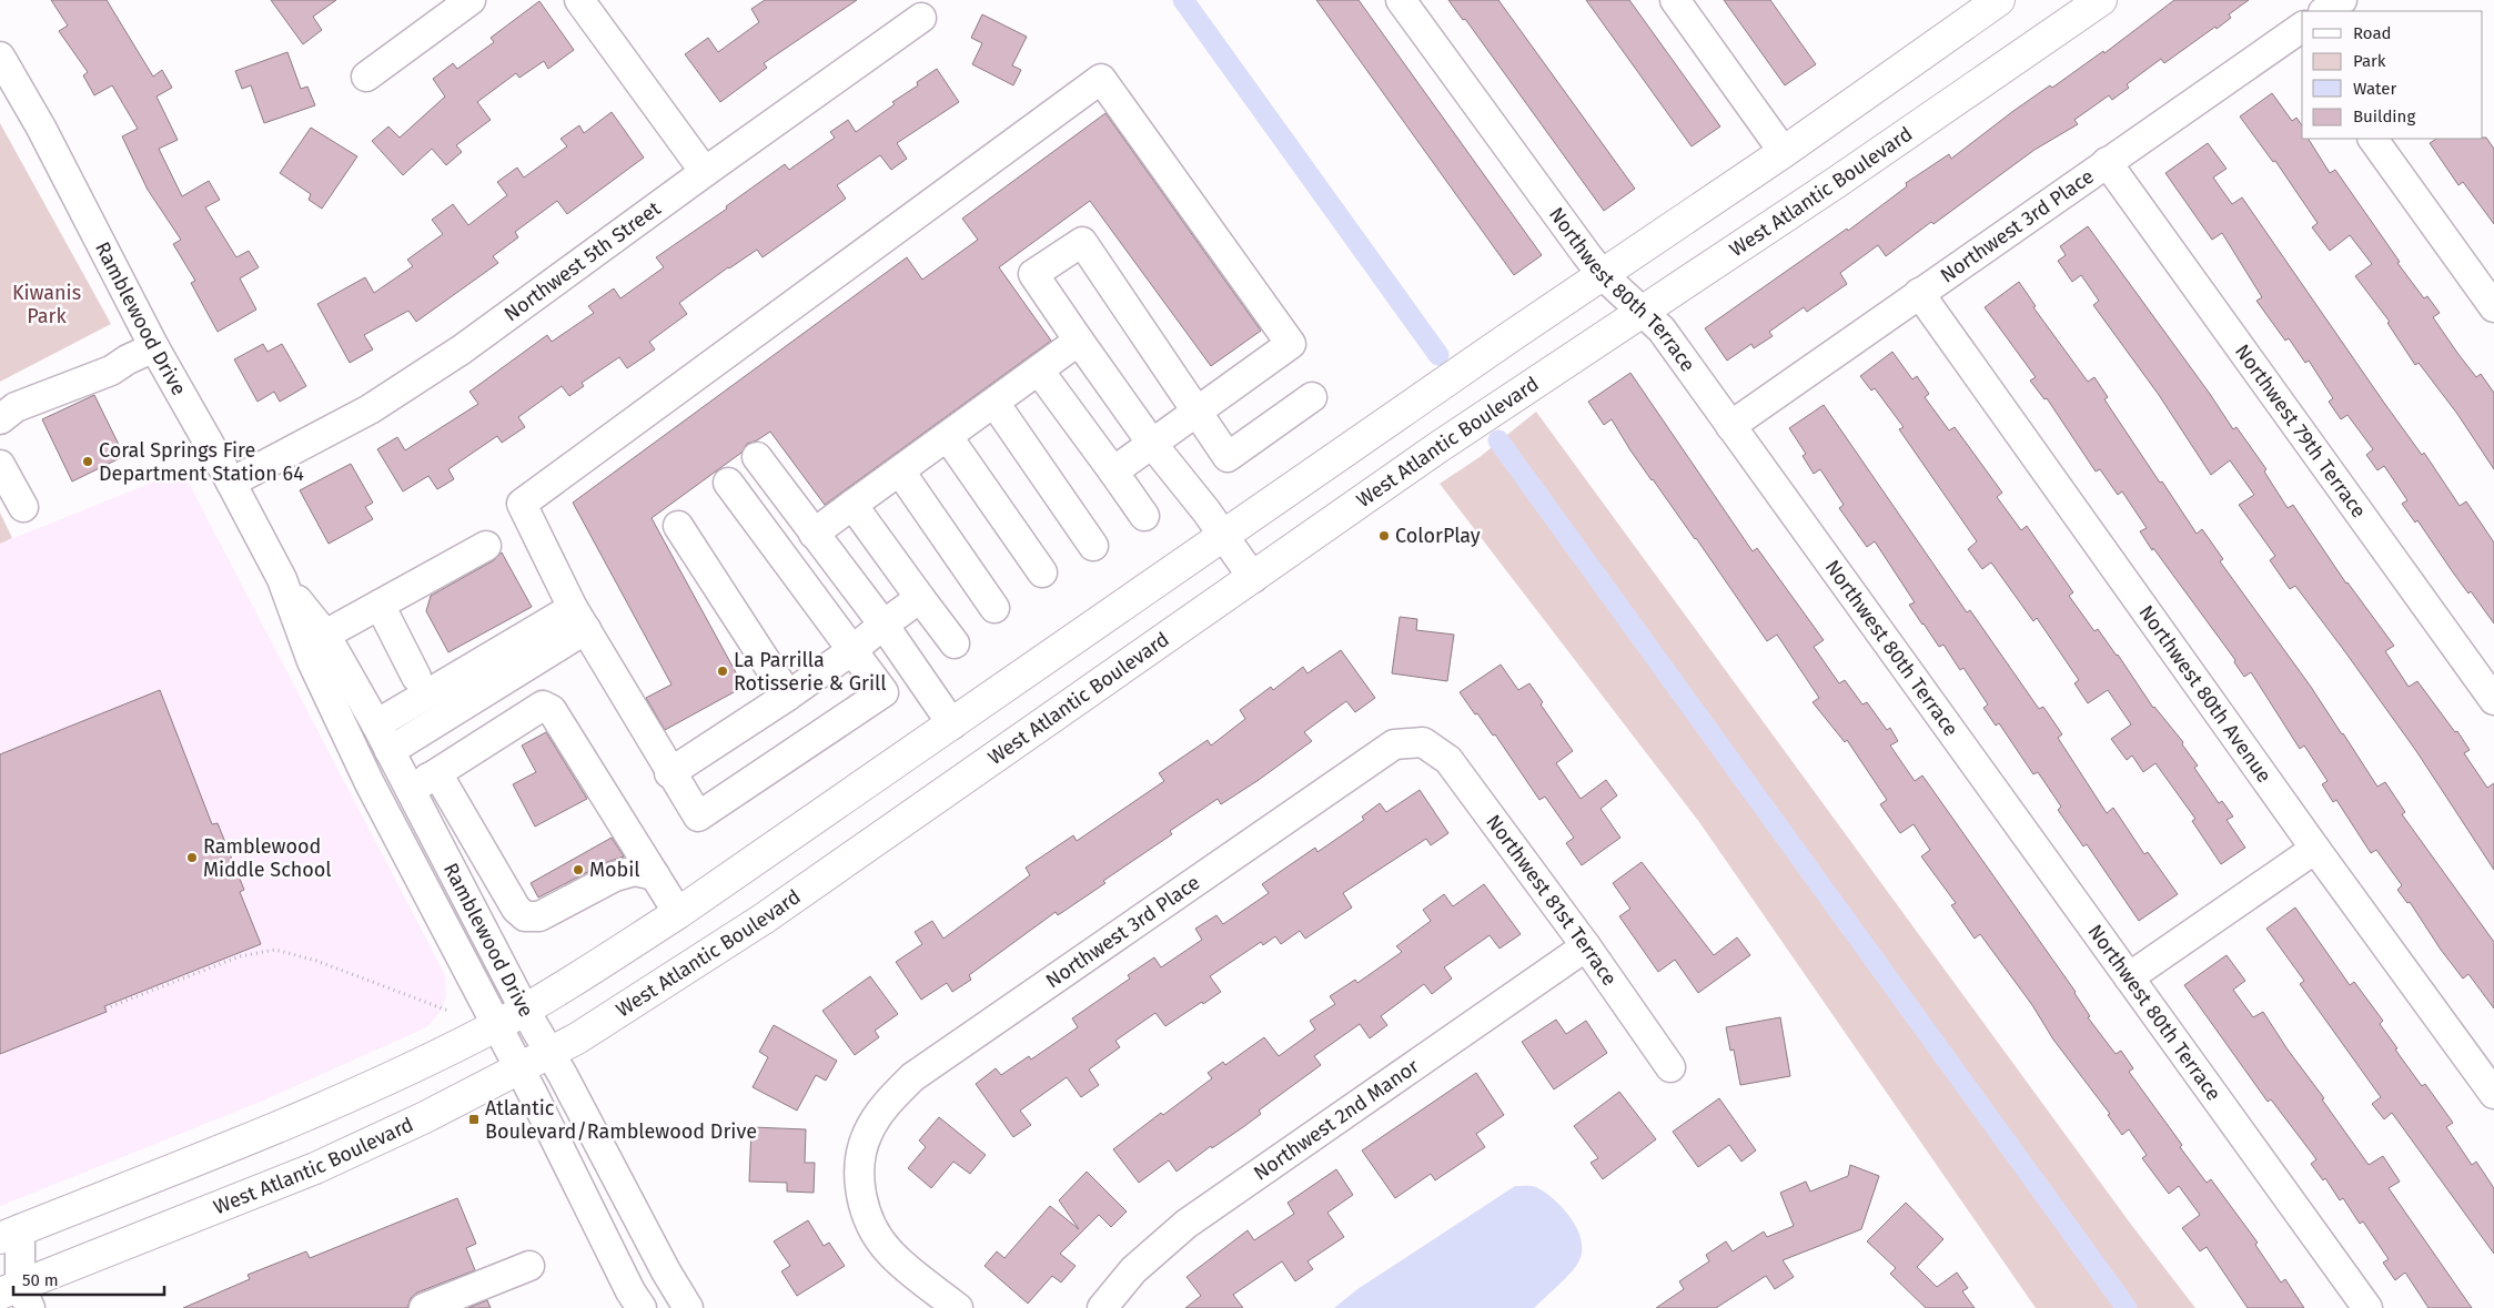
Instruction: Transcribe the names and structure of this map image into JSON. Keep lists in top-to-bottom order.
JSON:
{
  "streets": {
    "main road": ["West Atlantic Boulevard"],
    "street": [
      "Northwest 3rd Place",
      "Northwest 5th Street",
      "Northwest 80th Terrace",
      "Ramblewood Drive",
      "Northwest 79th Terrace",
      "Northwest 80th Avenue",
      "Northwest 81st Terrace",
      "Northwest 2nd Manor"
    ]
  },
  "crossings": [
    ["West Atlantic Boulevard", "Northwest 80th Terrace"],
    ["West Atlantic Boulevard", "Ramblewood Drive"],
    ["Northwest 3rd Place", "Northwest 80th Terrace"],
    ["Northwest 3rd Place", "Northwest 79th Terrace"],
    ["Northwest 3rd Place", "Northwest 80th Avenue"],
    ["Northwest 3rd Place", "Northwest 81st Terrace"],
    ["Northwest 5th Street", "Ramblewood Drive"],
    ["Northwest 81st Terrace", "Northwest 2nd Manor"]
  ],
  "parks": ["Kiwanis Park"],
  "places": {
    "other": [
      "Coral Springs Fire Department Station 64",
      "ColorPlay",
      "La Parrilla Rotisserie & Grill",
      "Ramblewood Middle School",
      "Mobil"
    ],
    "transit": ["Atlantic Boulevard/Ramblewood Drive"]
  },
  "legend": [
    "Road",
    "Park",
    "Water",
    "Building"
  ],
  "scale_bar": "50 m"
}
